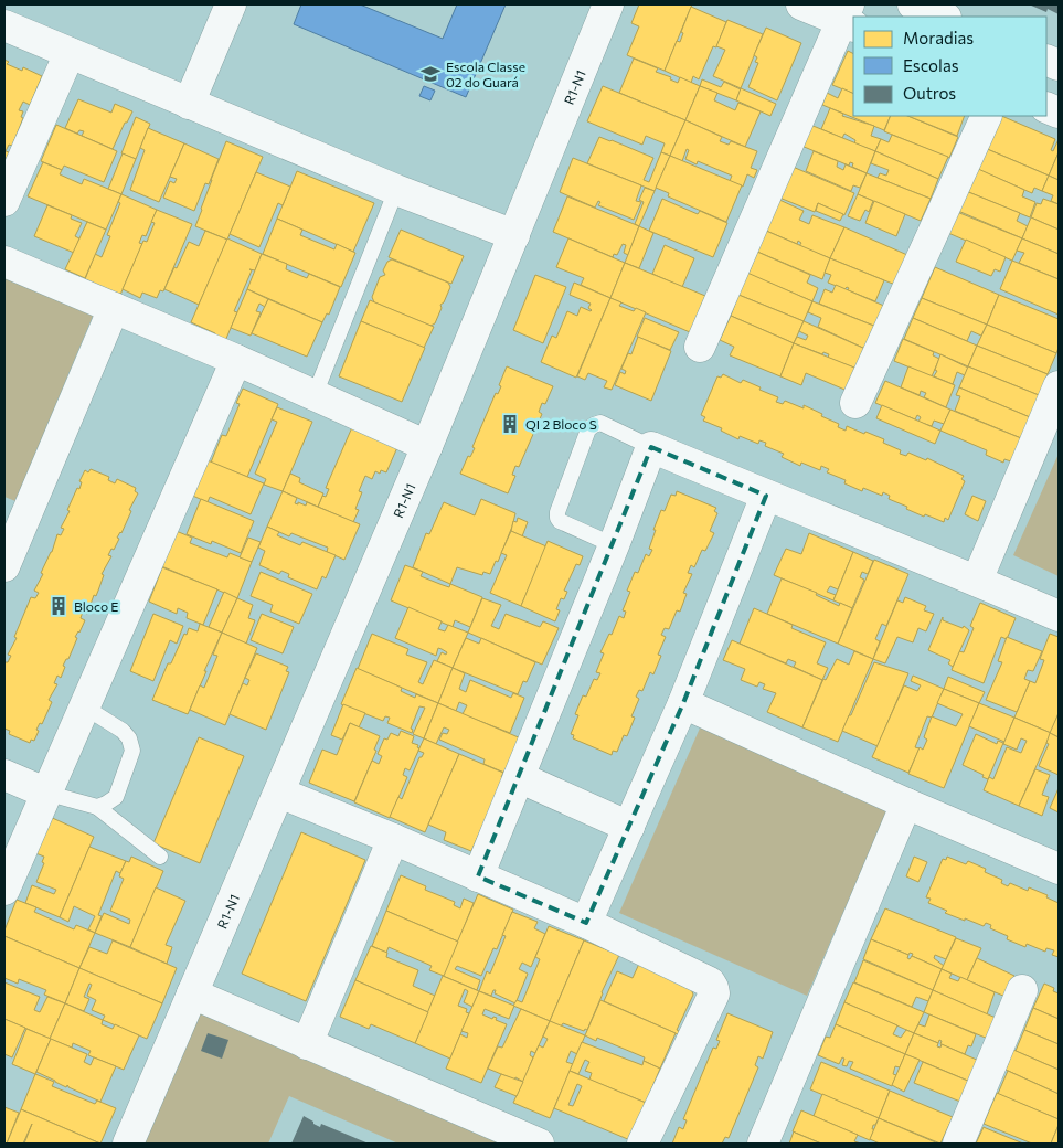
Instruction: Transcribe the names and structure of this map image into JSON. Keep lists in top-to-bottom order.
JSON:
{
  "streets": {
    "street": ["R1-N1"]
  },
  "places": {
    "school or university": ["Escola Classe 02 do Guará"],
    "building": ["QI 2 Bloco S", "Bloco E"]
  },
  "legend": ["Moradias", "Escolas", "Outros"]
}
